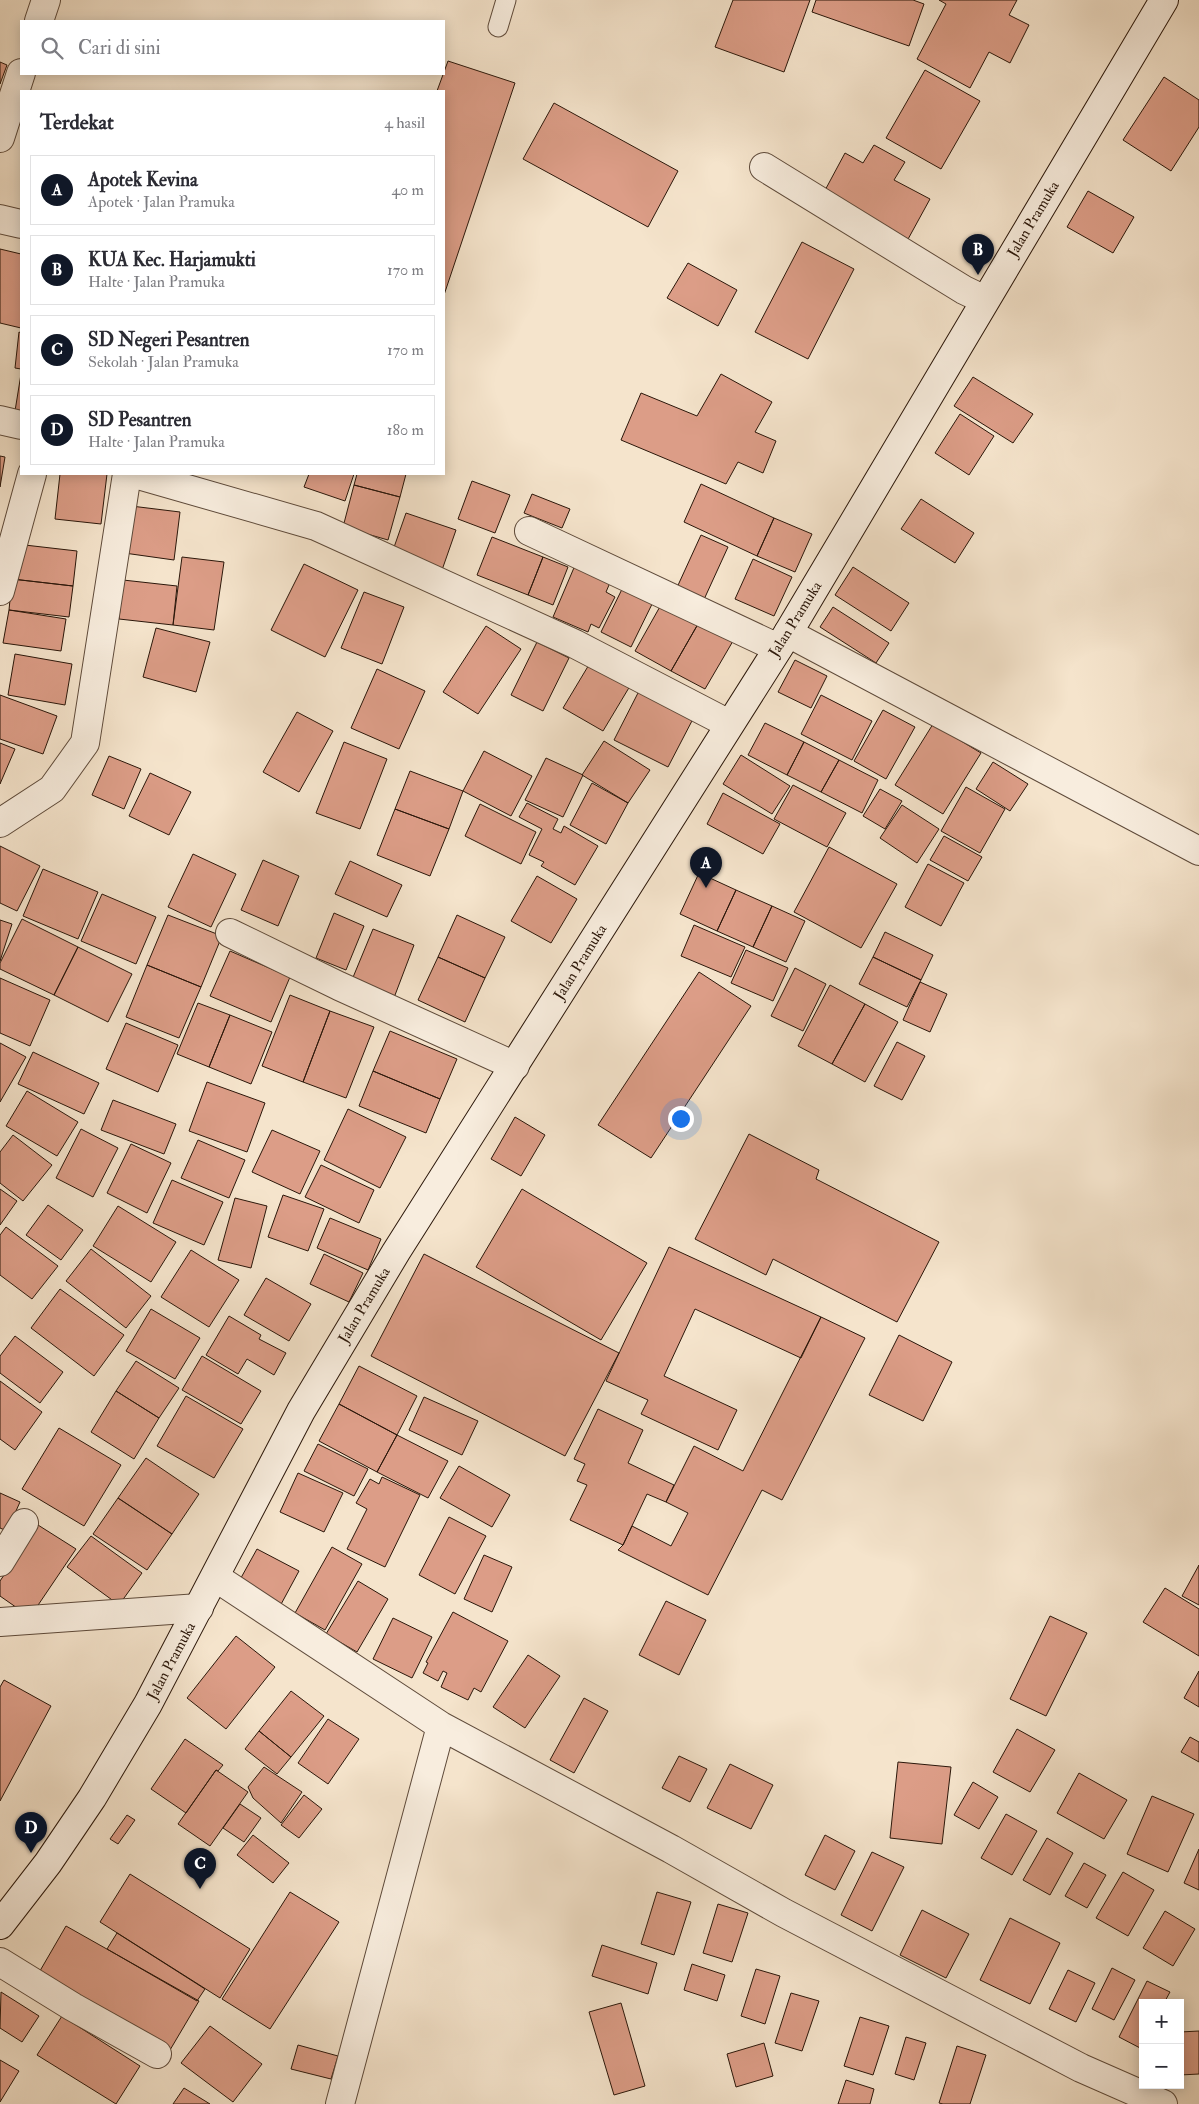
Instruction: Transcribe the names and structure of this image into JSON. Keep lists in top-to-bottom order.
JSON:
{
  "streets": {
    "street": ["Jalan Pramuka"]
  },
  "page": {
    "search": "Cari di sini",
    "heading": ["Terdekat", "4 hasil"],
    "list": [
      {
        "mark": "A",
        "name": "Apotek Kevina",
        "note": "Apotek · Jalan Pramuka",
        "value": "40 m"
      },
      {
        "mark": "B",
        "name": "KUA Kec. Harjamukti",
        "note": "Halte · Jalan Pramuka",
        "value": "170 m"
      },
      {
        "mark": "C",
        "name": "SD Negeri Pesantren",
        "note": "Sekolah · Jalan Pramuka",
        "value": "170 m"
      },
      {
        "mark": "D",
        "name": "SD Pesantren",
        "note": "Halte · Jalan Pramuka",
        "value": "180 m"
      }
    ],
    "pins": [
      "B",
      "A",
      "D",
      "C"
    ],
    "map_buttons": ["+", "−"]
  }
}
